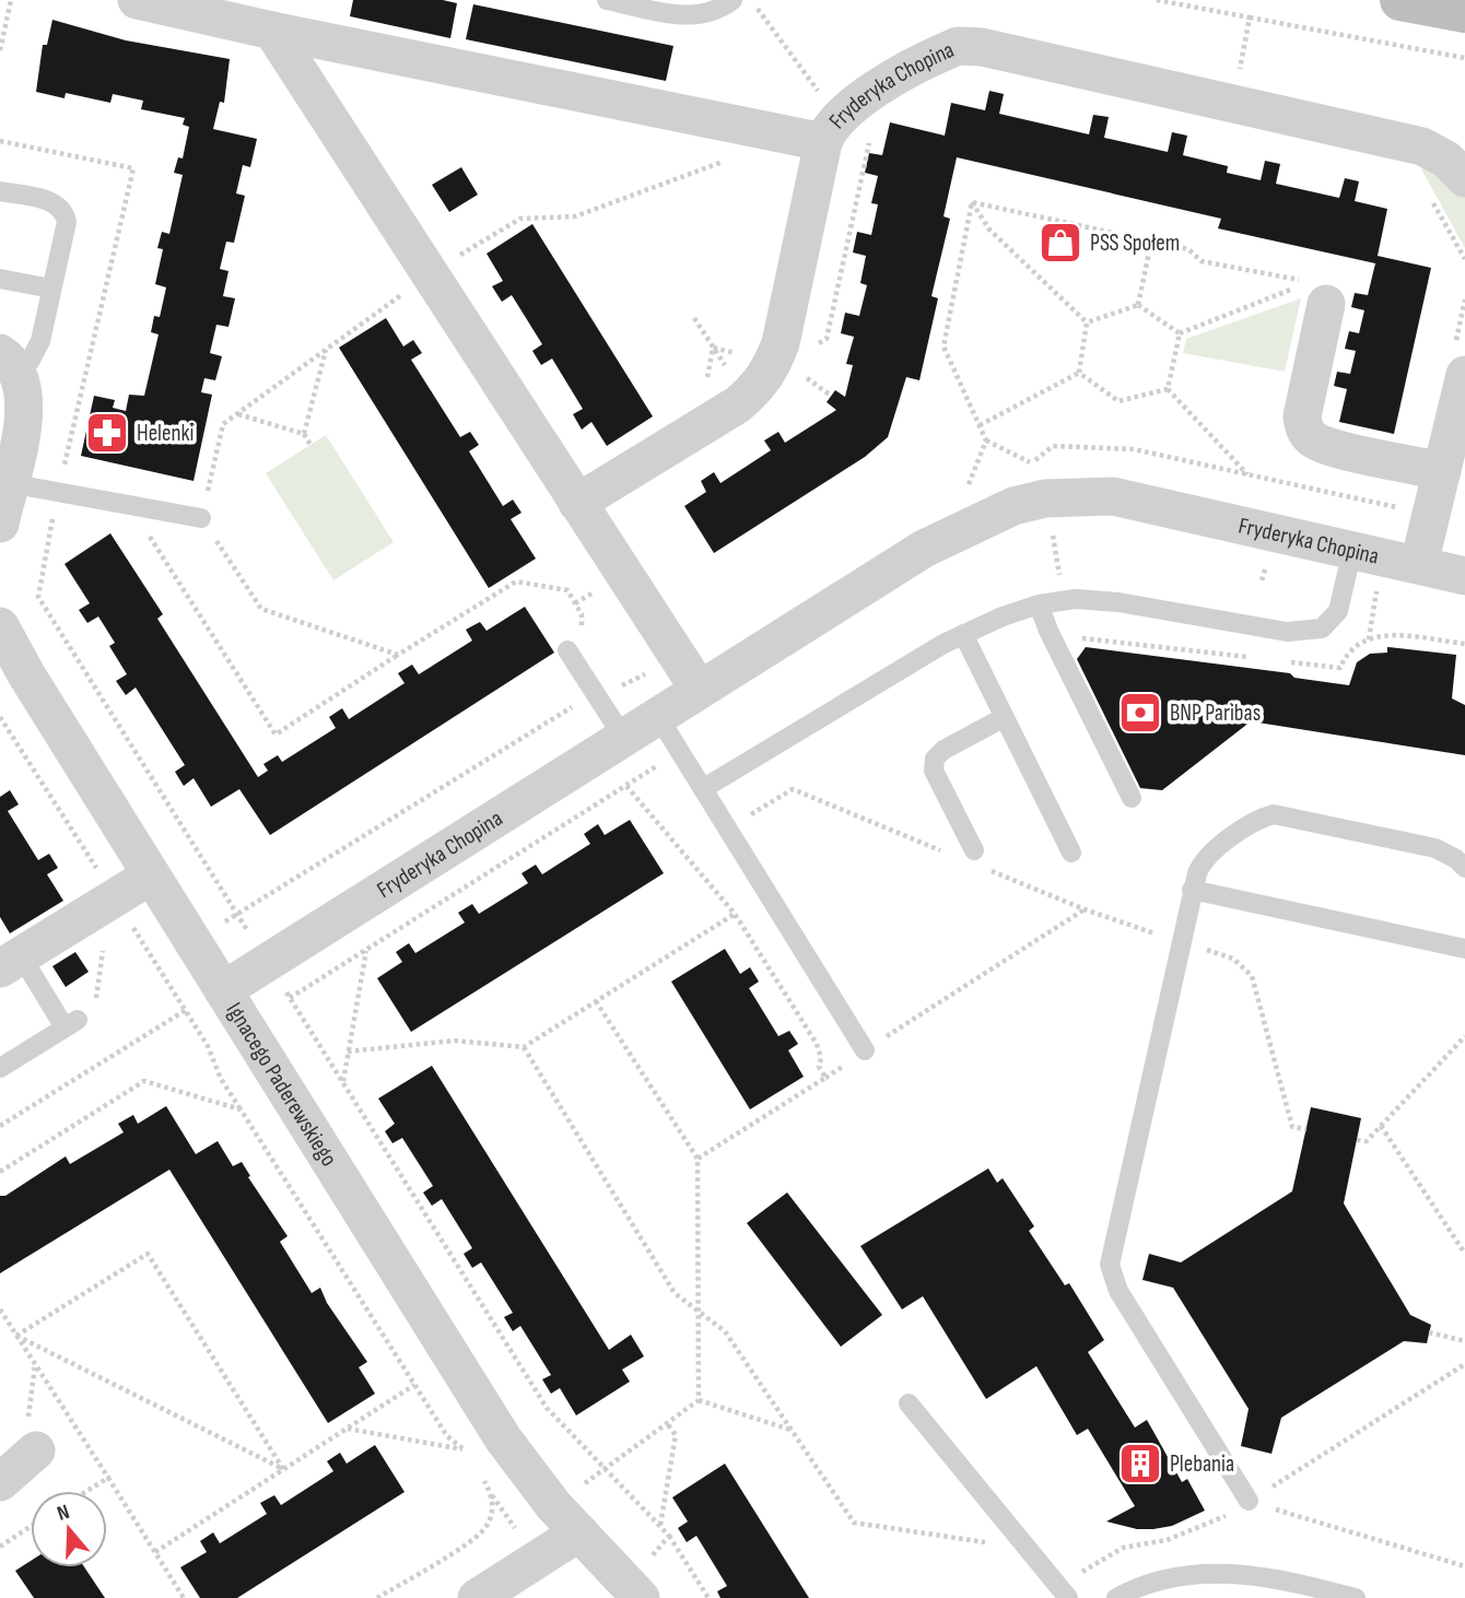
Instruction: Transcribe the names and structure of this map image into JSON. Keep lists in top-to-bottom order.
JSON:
{
  "streets": {
    "street": ["Fryderyka Chopina", "Ignacego Paderewskiego"]
  },
  "crossings": [
    ["Fryderyka Chopina", "Ignacego Paderewskiego"]
  ],
  "places": {
    "shop": ["PSS Społem"],
    "pharmacy": ["Helenki"],
    "bank": ["BNP Paribas"],
    "building": ["Plebania"]
  },
  "north": "top"
}
